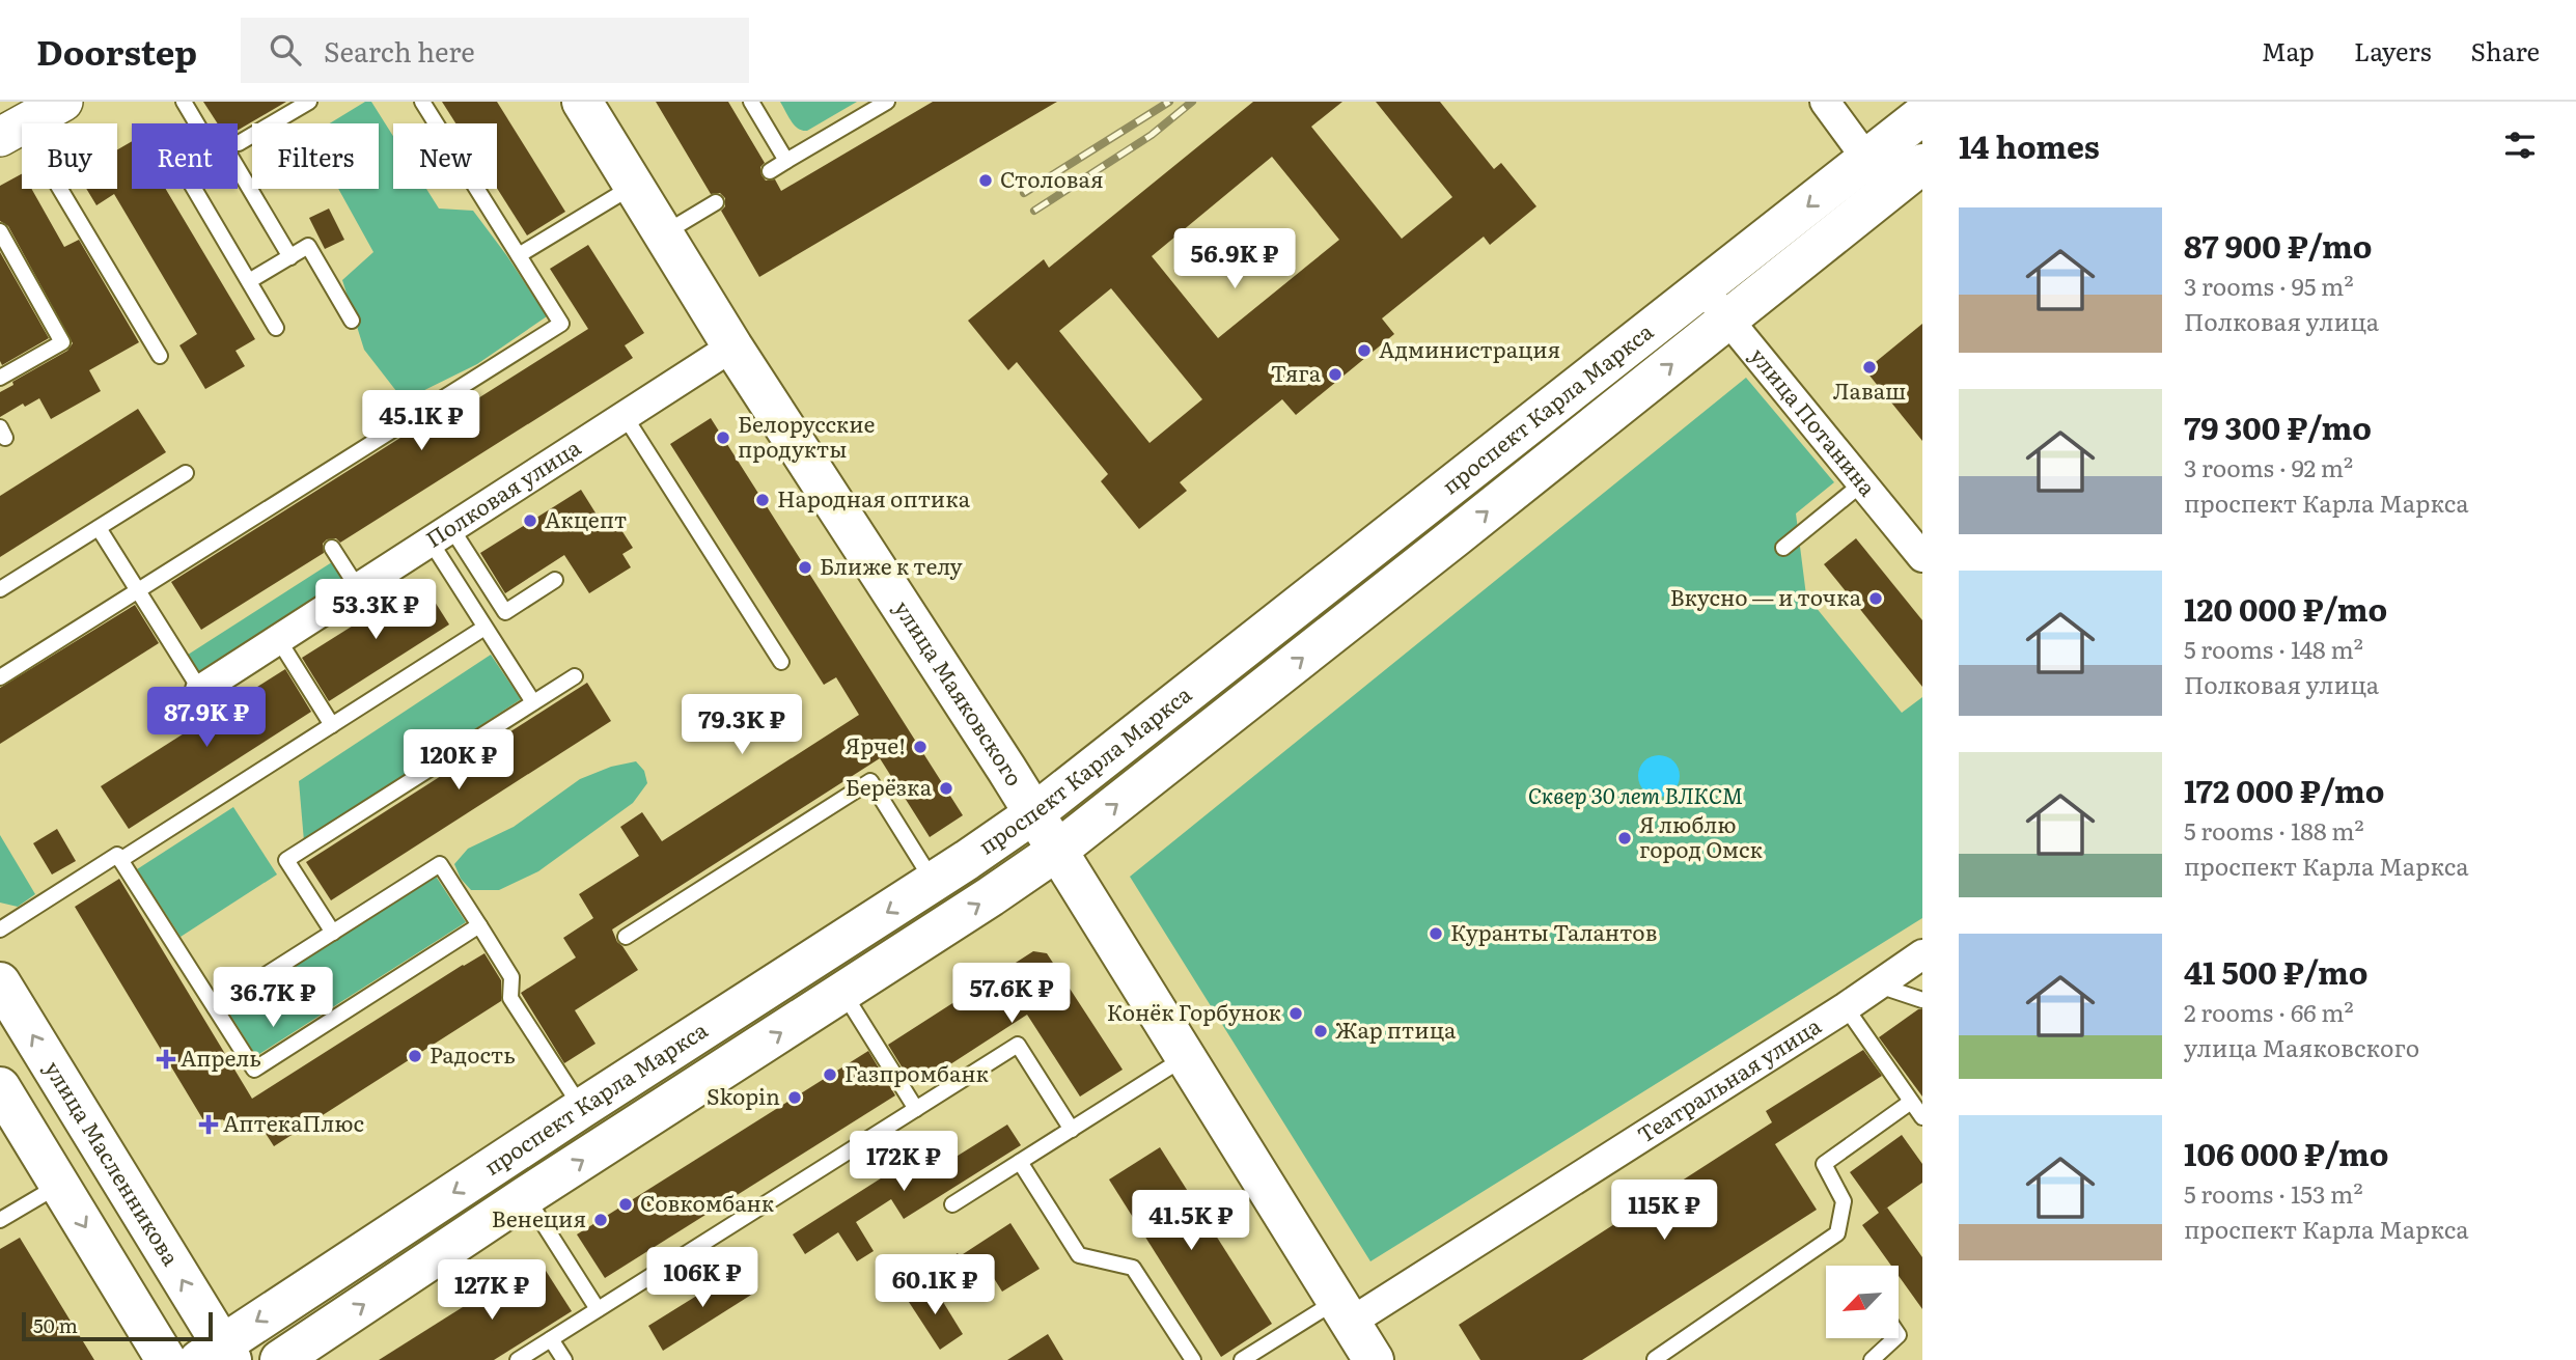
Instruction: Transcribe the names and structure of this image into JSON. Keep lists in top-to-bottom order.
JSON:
{
  "streets": {
    "main road": ["проспект Карла Маркса", "улица Маяковского", "улица Масленникова"],
    "street": ["улица Потанина", "Полковая улица", "Театральная улица"]
  },
  "crossings": [
    ["проспект Карла Маркса", "улица Потанина"],
    ["проспект Карла Маркса", "улица Маяковского"],
    ["проспект Карла Маркса", "улица Масленникова"],
    ["Полковая улица", "улица Маяковского"],
    ["улица Маяковского", "Театральная улица"]
  ],
  "parks": ["Сквер 30 лет ВЛКСМ"],
  "places": {
    "other": [
      "Столовая",
      "Администрация",
      "Лаваш",
      "Тяга",
      "Белорусские продукты",
      "Народная оптика",
      "Акцепт",
      "Ближе к телу",
      "Вкусно — и точка",
      "Ярче!",
      "Берёзка",
      "Я люблю город Омск",
      "Куранты Талантов",
      "Конёк Горбунок",
      "Жар птица",
      "Радость",
      "Газпромбанк",
      "Skopin",
      "Совкомбанк",
      "Венеция"
    ],
    "health": ["Апрель", "АптекаПлюс"]
  },
  "scale_bar": "50 m",
  "north": "bottom left",
  "page": {
    "header": "Doorstep",
    "search": "Search here",
    "nav": ["Map", "Layers", "Share"],
    "heading": "14 homes",
    "chip": [
      "Buy",
      "Rent",
      "Filters",
      "New"
    ],
    "list": [
      {
        "name": "87 900 ₽/mo",
        "note": "3 rooms · 95 m² · Полковая улица"
      },
      {
        "name": "79 300 ₽/mo",
        "note": "3 rooms · 92 m² · проспект Карла Маркса"
      },
      {
        "name": "120 000 ₽/mo",
        "note": "5 rooms · 148 m² · Полковая улица"
      },
      {
        "name": "172 000 ₽/mo",
        "note": "5 rooms · 188 m² · проспект Карла Маркса"
      },
      {
        "name": "41 500 ₽/mo",
        "note": "2 rooms · 66 m² · улица Маяковского"
      },
      {
        "name": "106 000 ₽/mo",
        "note": "5 rooms · 153 m² · проспект Карла Маркса"
      }
    ],
    "price": [
      "56.9K ₽",
      "45.1K ₽",
      "53.3K ₽",
      "87.9K ₽",
      "79.3K ₽",
      "120K ₽",
      "57.6K ₽",
      "36.7K ₽",
      "172K ₽",
      "115K ₽",
      "41.5K ₽",
      "106K ₽",
      "60.1K ₽",
      "127K ₽"
    ],
    "scale": "50 m"
  }
}
